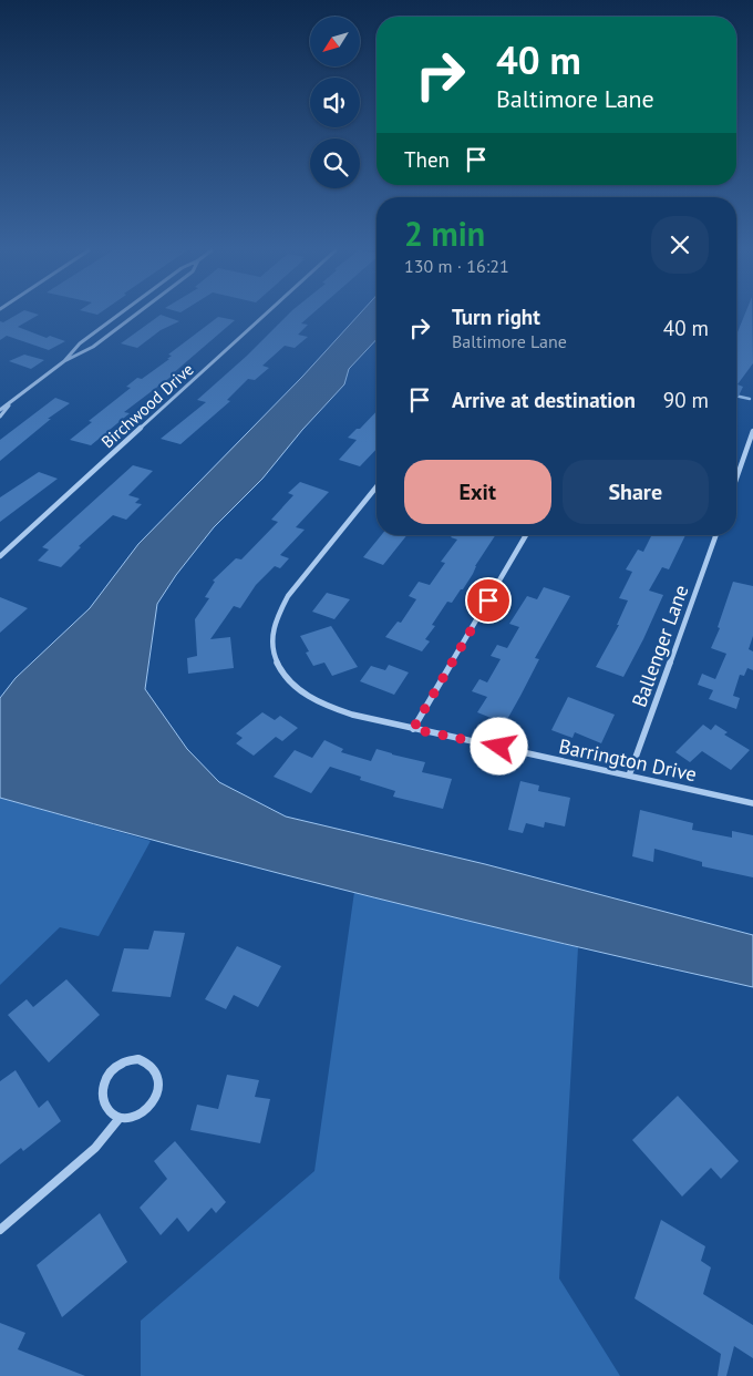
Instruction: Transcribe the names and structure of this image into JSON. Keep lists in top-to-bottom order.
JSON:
{
  "streets": {
    "street": ["Birchwood Drive", "Ballenger Lane", "Barrington Drive"]
  },
  "crossings": [
    ["Ballenger Lane", "Barrington Drive"]
  ],
  "north": "bottom left",
  "page": {
    "turn": ["40 m", "Baltimore Lane"],
    "then": "Then",
    "heading": ["2 min", "130 m · 16:21"],
    "list": [
      {
        "name": "Turn right",
        "note": "Baltimore Lane",
        "value": "40 m"
      },
      {
        "name": "Arrive at destination",
        "value": "90 m"
      }
    ],
    "buttons": ["Exit", "Share"]
  }
}
